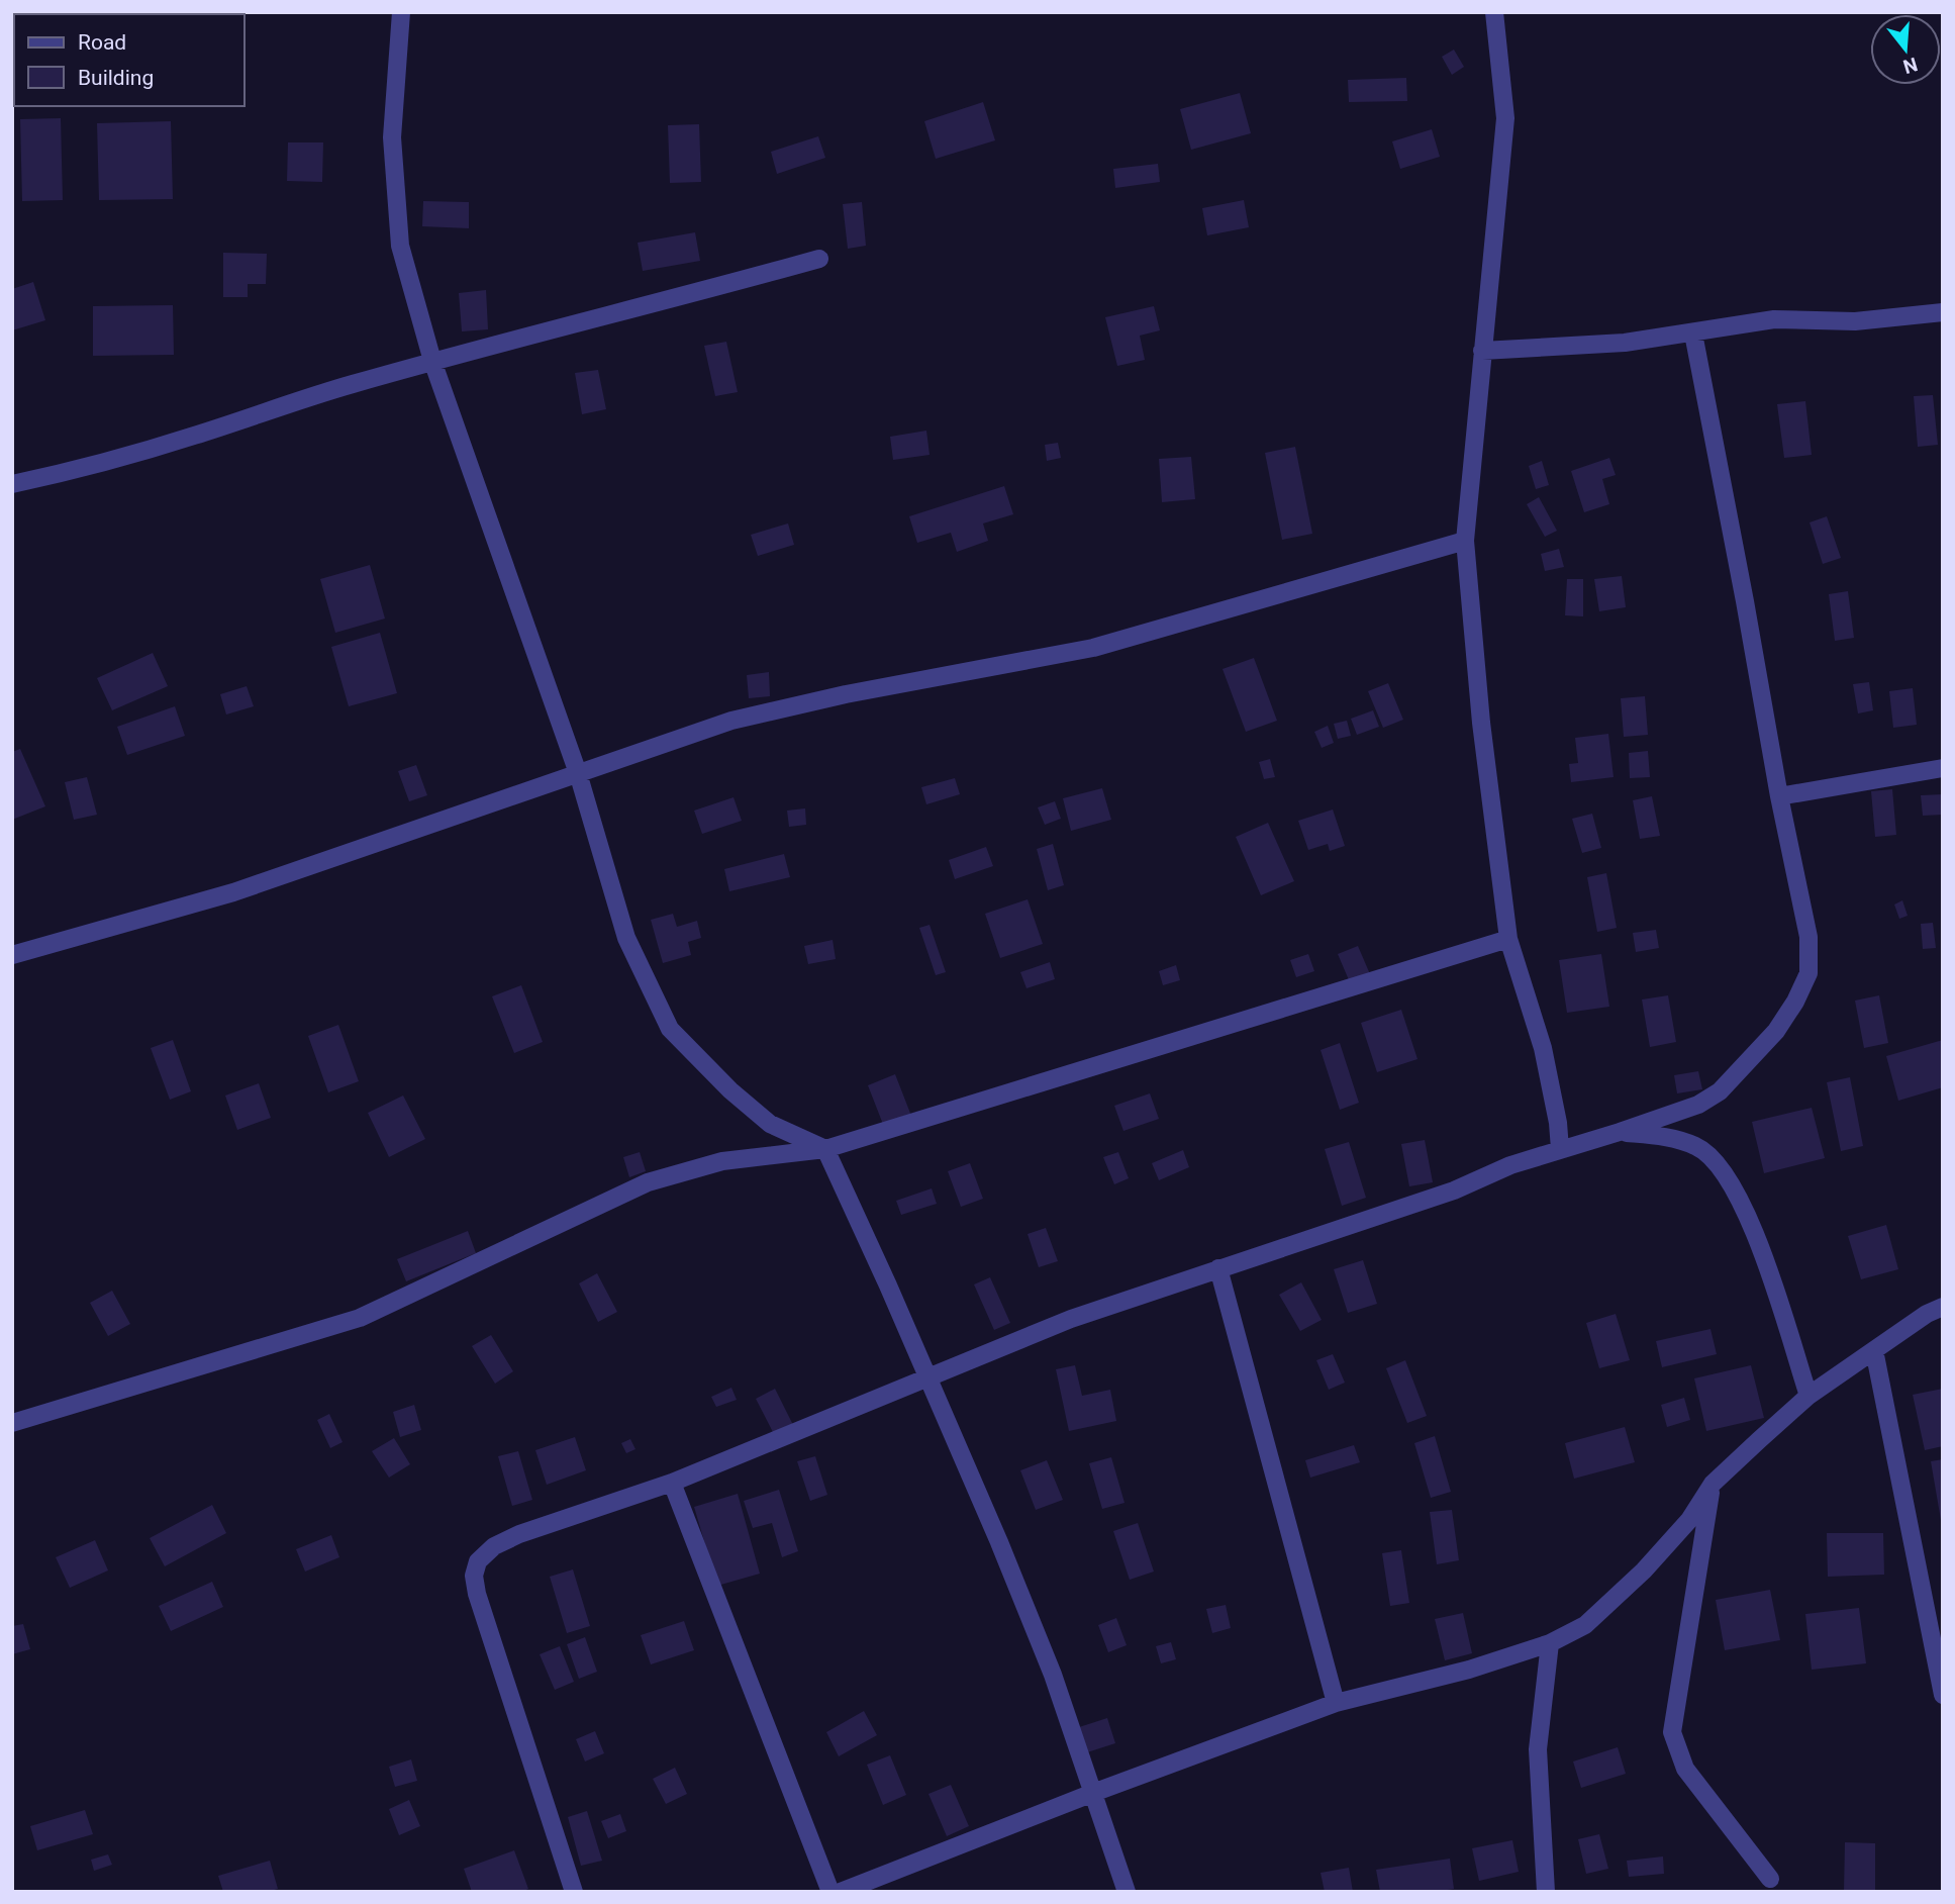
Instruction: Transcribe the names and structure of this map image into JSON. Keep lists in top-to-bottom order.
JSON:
{
  "legend": ["Road", "Building"],
  "north": "bottom"
}
